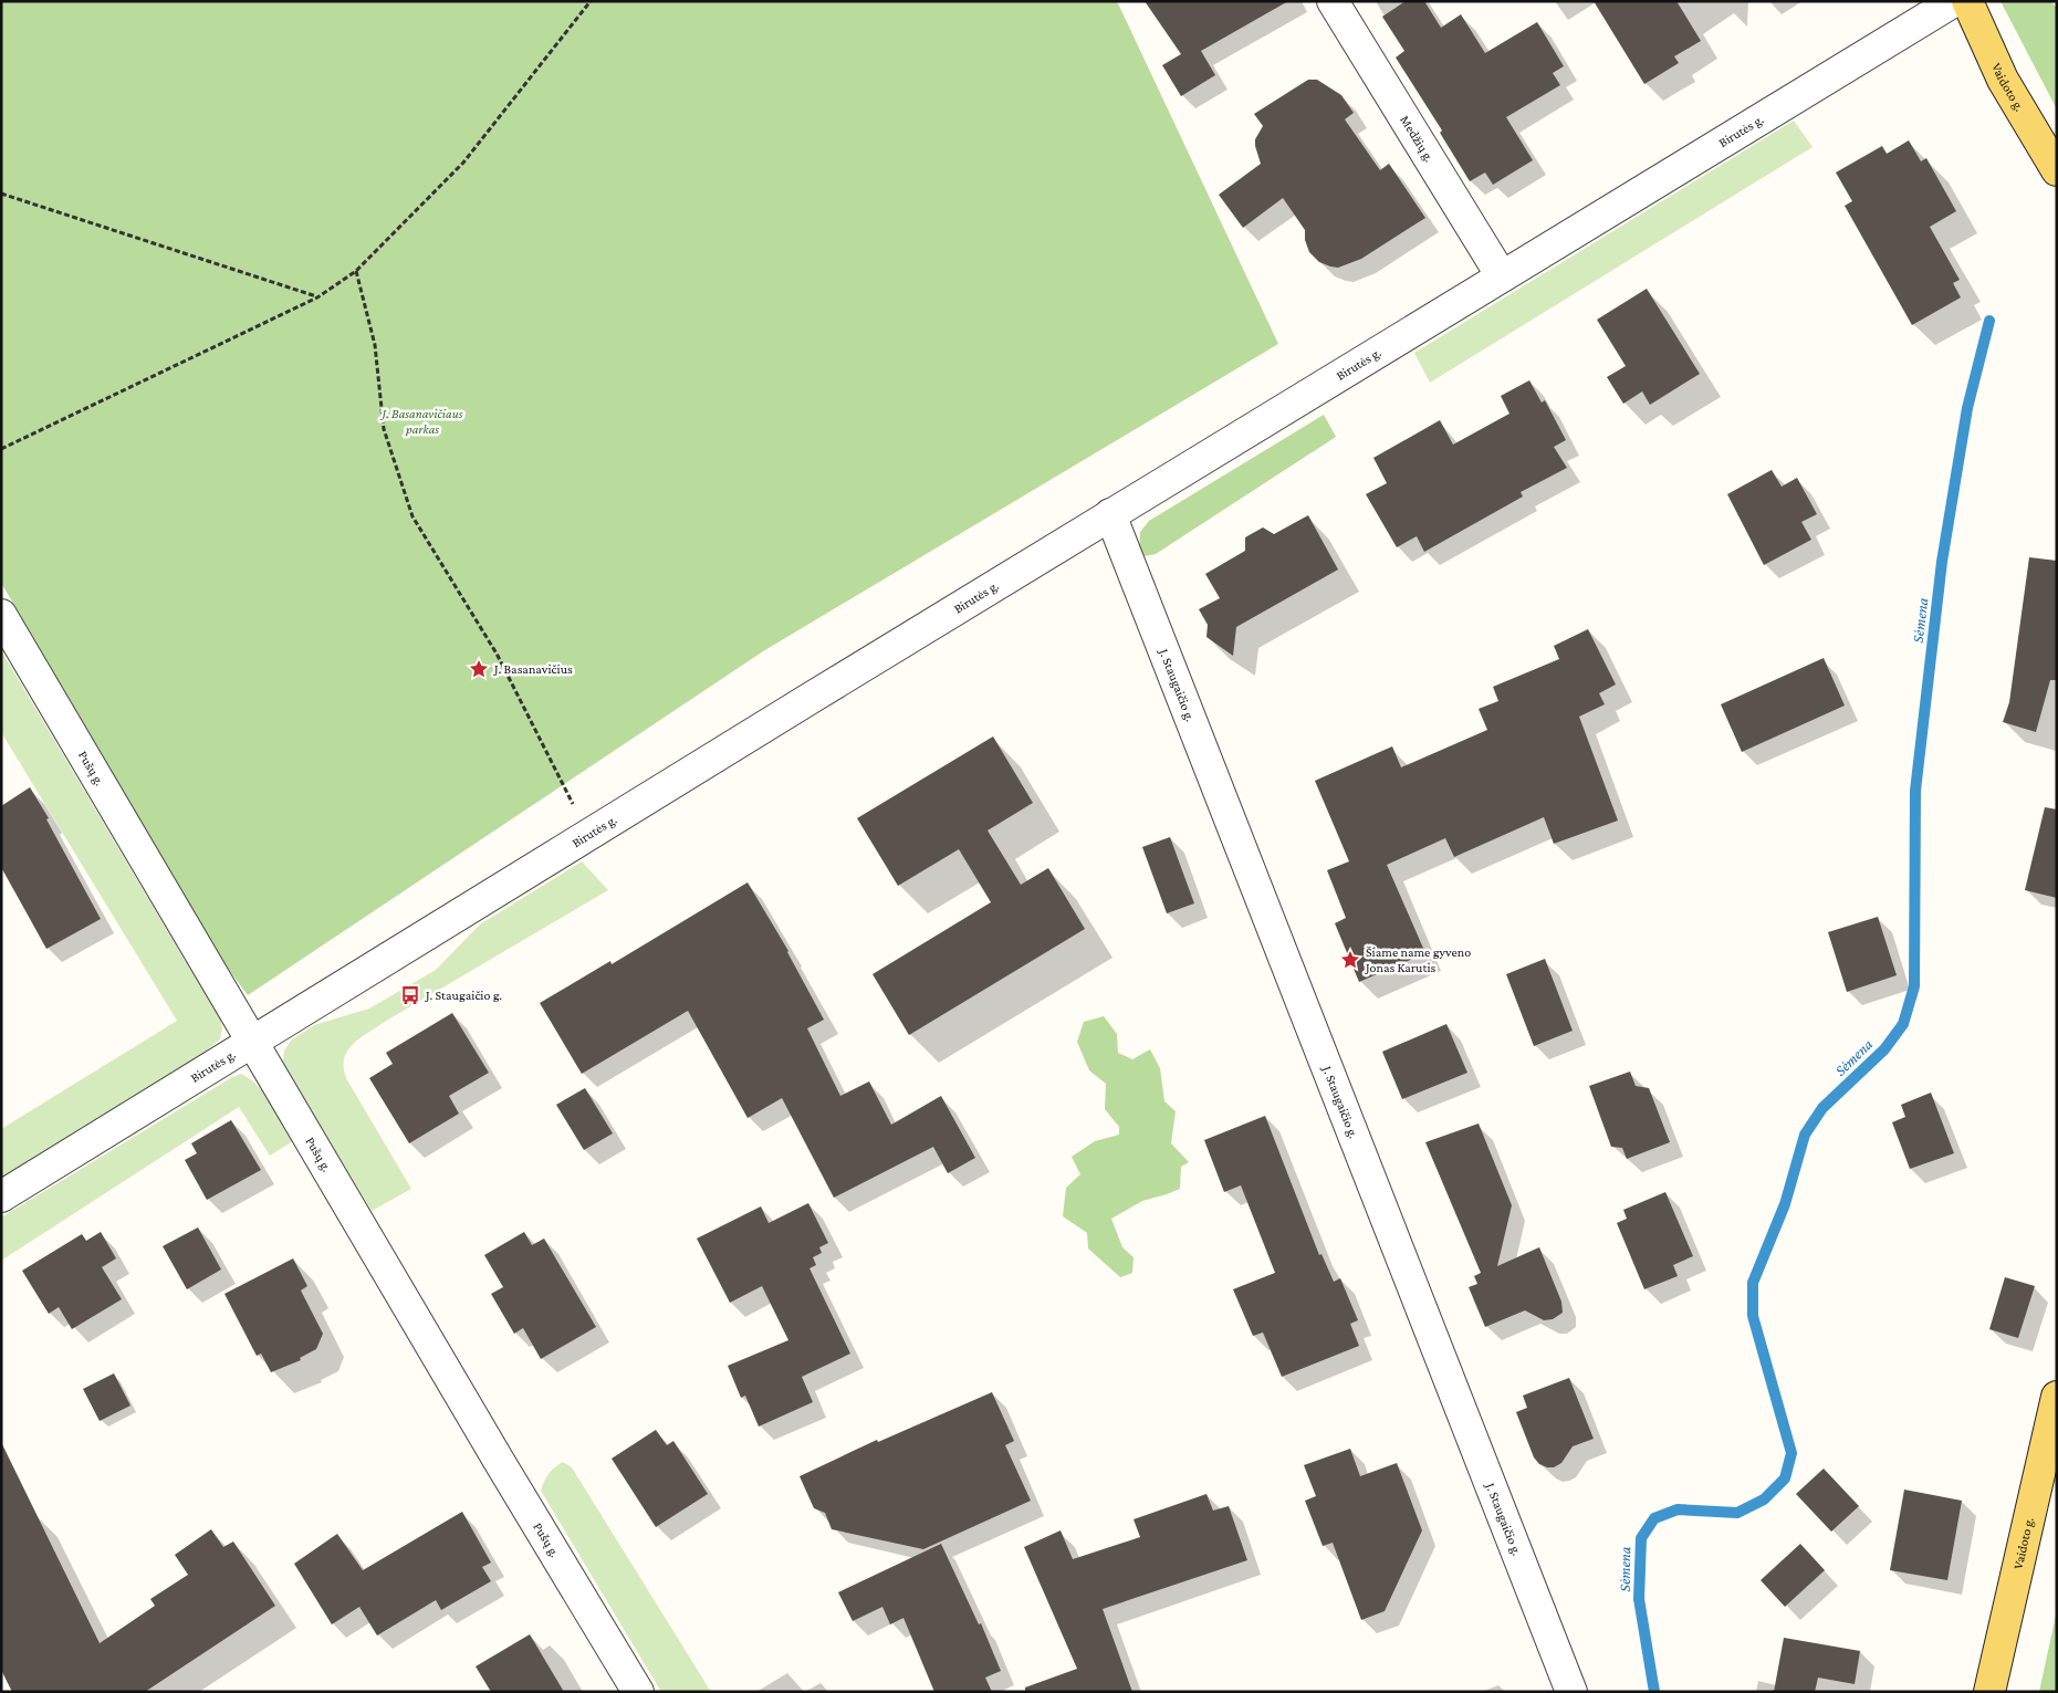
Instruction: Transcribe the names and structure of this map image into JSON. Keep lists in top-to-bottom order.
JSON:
{
  "streets": {
    "main road": ["Vaidoto g."],
    "street": [
      "Birutės g.",
      "Medžių g.",
      "J. Staugaičio g.",
      "Pušų g."
    ]
  },
  "crossings": [
    ["Birutės g.", "Medžių g."],
    ["Birutės g.", "J. Staugaičio g."],
    ["Birutės g.", "Pušų g."]
  ],
  "water": ["Sėmena"],
  "parks": ["J. Basanavičiaus parkas"],
  "places": {
    "place": ["J. Basanavičius", "Šiame name gyveno Jonas Karutis"],
    "bus stop": ["J. Staugaičio g."]
  }
}
